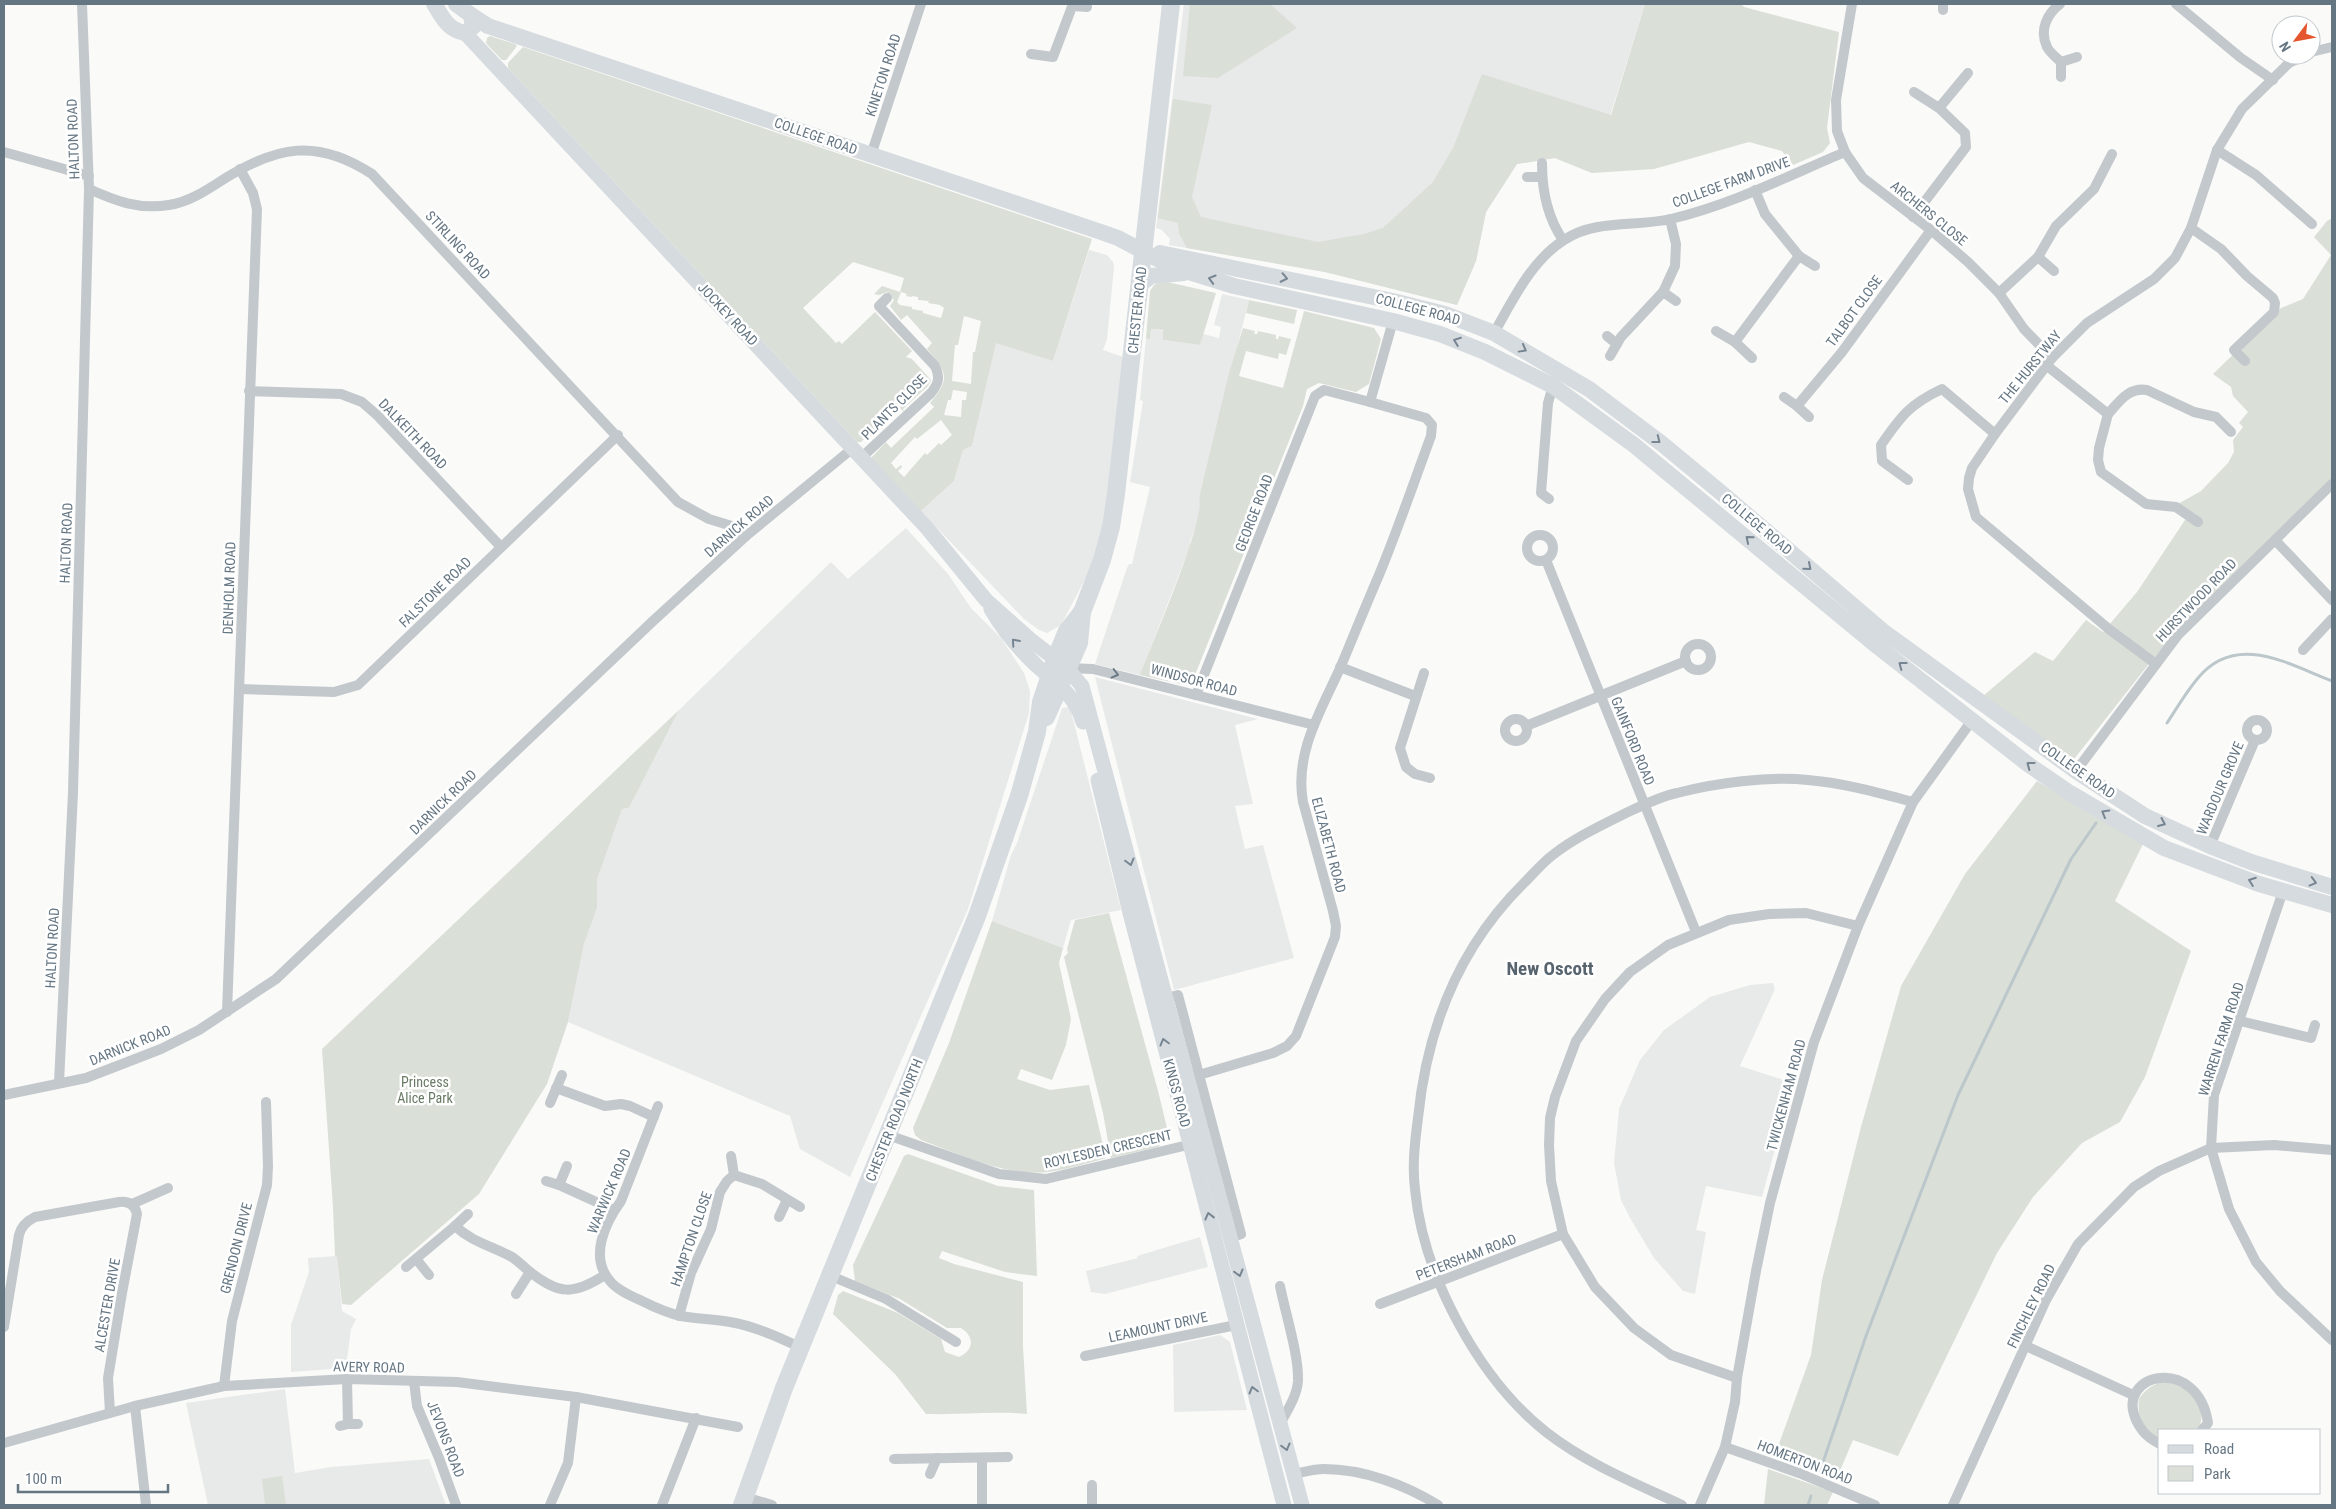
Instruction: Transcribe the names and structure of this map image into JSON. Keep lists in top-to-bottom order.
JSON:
{
  "streets": {
    "highway": ["CHESTER ROAD", "CHESTER ROAD NORTH"],
    "main road": ["COLLEGE ROAD", "JOCKEY ROAD", "KINGS ROAD"],
    "street": [
      "KINETON ROAD",
      "HALTON ROAD",
      "COLLEGE FARM DRIVE",
      "ARCHERS CLOSE",
      "STIRLING ROAD",
      "TALBOT CLOSE",
      "THE HURSTWAY",
      "PLANTS CLOSE",
      "DALKEITH ROAD",
      "GEORGE ROAD",
      "DARNICK ROAD",
      "DENHOLM ROAD",
      "FALSTONE ROAD",
      "HURSTWOOD ROAD",
      "WINDSOR ROAD",
      "GAINFORD ROAD",
      "WARDOUR GROVE",
      "ELIZABETH ROAD",
      "WARREN FARM ROAD",
      "TWICKENHAM ROAD",
      "ROYLESDEN CRESCENT",
      "WARWICK ROAD",
      "HAMPTON CLOSE",
      "GRENDON DRIVE",
      "PETERSHAM ROAD",
      "ALCESTER DRIVE",
      "FINCHLEY ROAD",
      "LEAMOUNT DRIVE",
      "AVERY ROAD",
      "JEVONS ROAD",
      "HOMERTON ROAD"
    ]
  },
  "crossings": [
    ["KINETON ROAD", "COLLEGE ROAD"],
    ["COLLEGE ROAD", "COLLEGE FARM DRIVE"],
    ["COLLEGE ROAD", "CHESTER ROAD"],
    ["COLLEGE ROAD", "JOCKEY ROAD"],
    ["COLLEGE ROAD", "HURSTWOOD ROAD"],
    ["COLLEGE ROAD", "WARDOUR GROVE"],
    ["COLLEGE ROAD", "WARREN FARM ROAD"],
    ["COLLEGE ROAD", "TWICKENHAM ROAD"],
    ["HALTON ROAD", "STIRLING ROAD"],
    ["HALTON ROAD", "DARNICK ROAD"],
    ["COLLEGE FARM DRIVE", "ARCHERS CLOSE"],
    ["ARCHERS CLOSE", "TALBOT CLOSE"],
    ["ARCHERS CLOSE", "THE HURSTWAY"],
    ["STIRLING ROAD", "DARNICK ROAD"],
    ["STIRLING ROAD", "DENHOLM ROAD"],
    ["STIRLING ROAD", "FALSTONE ROAD"],
    ["CHESTER ROAD", "JOCKEY ROAD"],
    ["CHESTER ROAD", "WINDSOR ROAD"],
    ["CHESTER ROAD", "KINGS ROAD"],
    ["CHESTER ROAD", "CHESTER ROAD NORTH"],
    ["JOCKEY ROAD", "PLANTS CLOSE"],
    ["JOCKEY ROAD", "DARNICK ROAD"],
    ["JOCKEY ROAD", "WINDSOR ROAD"],
    ["JOCKEY ROAD", "KINGS ROAD"],
    ["JOCKEY ROAD", "CHESTER ROAD NORTH"],
    ["THE HURSTWAY", "HURSTWOOD ROAD"],
    ["PLANTS CLOSE", "DARNICK ROAD"],
    ["DALKEITH ROAD", "DENHOLM ROAD"],
    ["DALKEITH ROAD", "FALSTONE ROAD"],
    ["GEORGE ROAD", "WINDSOR ROAD"],
    ["GEORGE ROAD", "ELIZABETH ROAD"],
    ["DARNICK ROAD", "DENHOLM ROAD"],
    ["DENHOLM ROAD", "FALSTONE ROAD"],
    ["WINDSOR ROAD", "ELIZABETH ROAD"],
    ["WINDSOR ROAD", "KINGS ROAD"],
    ["ELIZABETH ROAD", "KINGS ROAD"],
    ["WARREN FARM ROAD", "FINCHLEY ROAD"],
    ["KINGS ROAD", "CHESTER ROAD NORTH"],
    ["KINGS ROAD", "ROYLESDEN CRESCENT"],
    ["KINGS ROAD", "LEAMOUNT DRIVE"],
    ["TWICKENHAM ROAD", "HOMERTON ROAD"],
    ["CHESTER ROAD NORTH", "ROYLESDEN CRESCENT"],
    ["GRENDON DRIVE", "AVERY ROAD"],
    ["ALCESTER DRIVE", "AVERY ROAD"],
    ["AVERY ROAD", "JEVONS ROAD"]
  ],
  "one_way": ["WINDSOR ROAD"],
  "districts": ["New Oscott"],
  "parks": ["Princess Alice Park"],
  "legend": ["Road", "Park"],
  "scale_bar": "100 m",
  "north": "bottom left"
}
